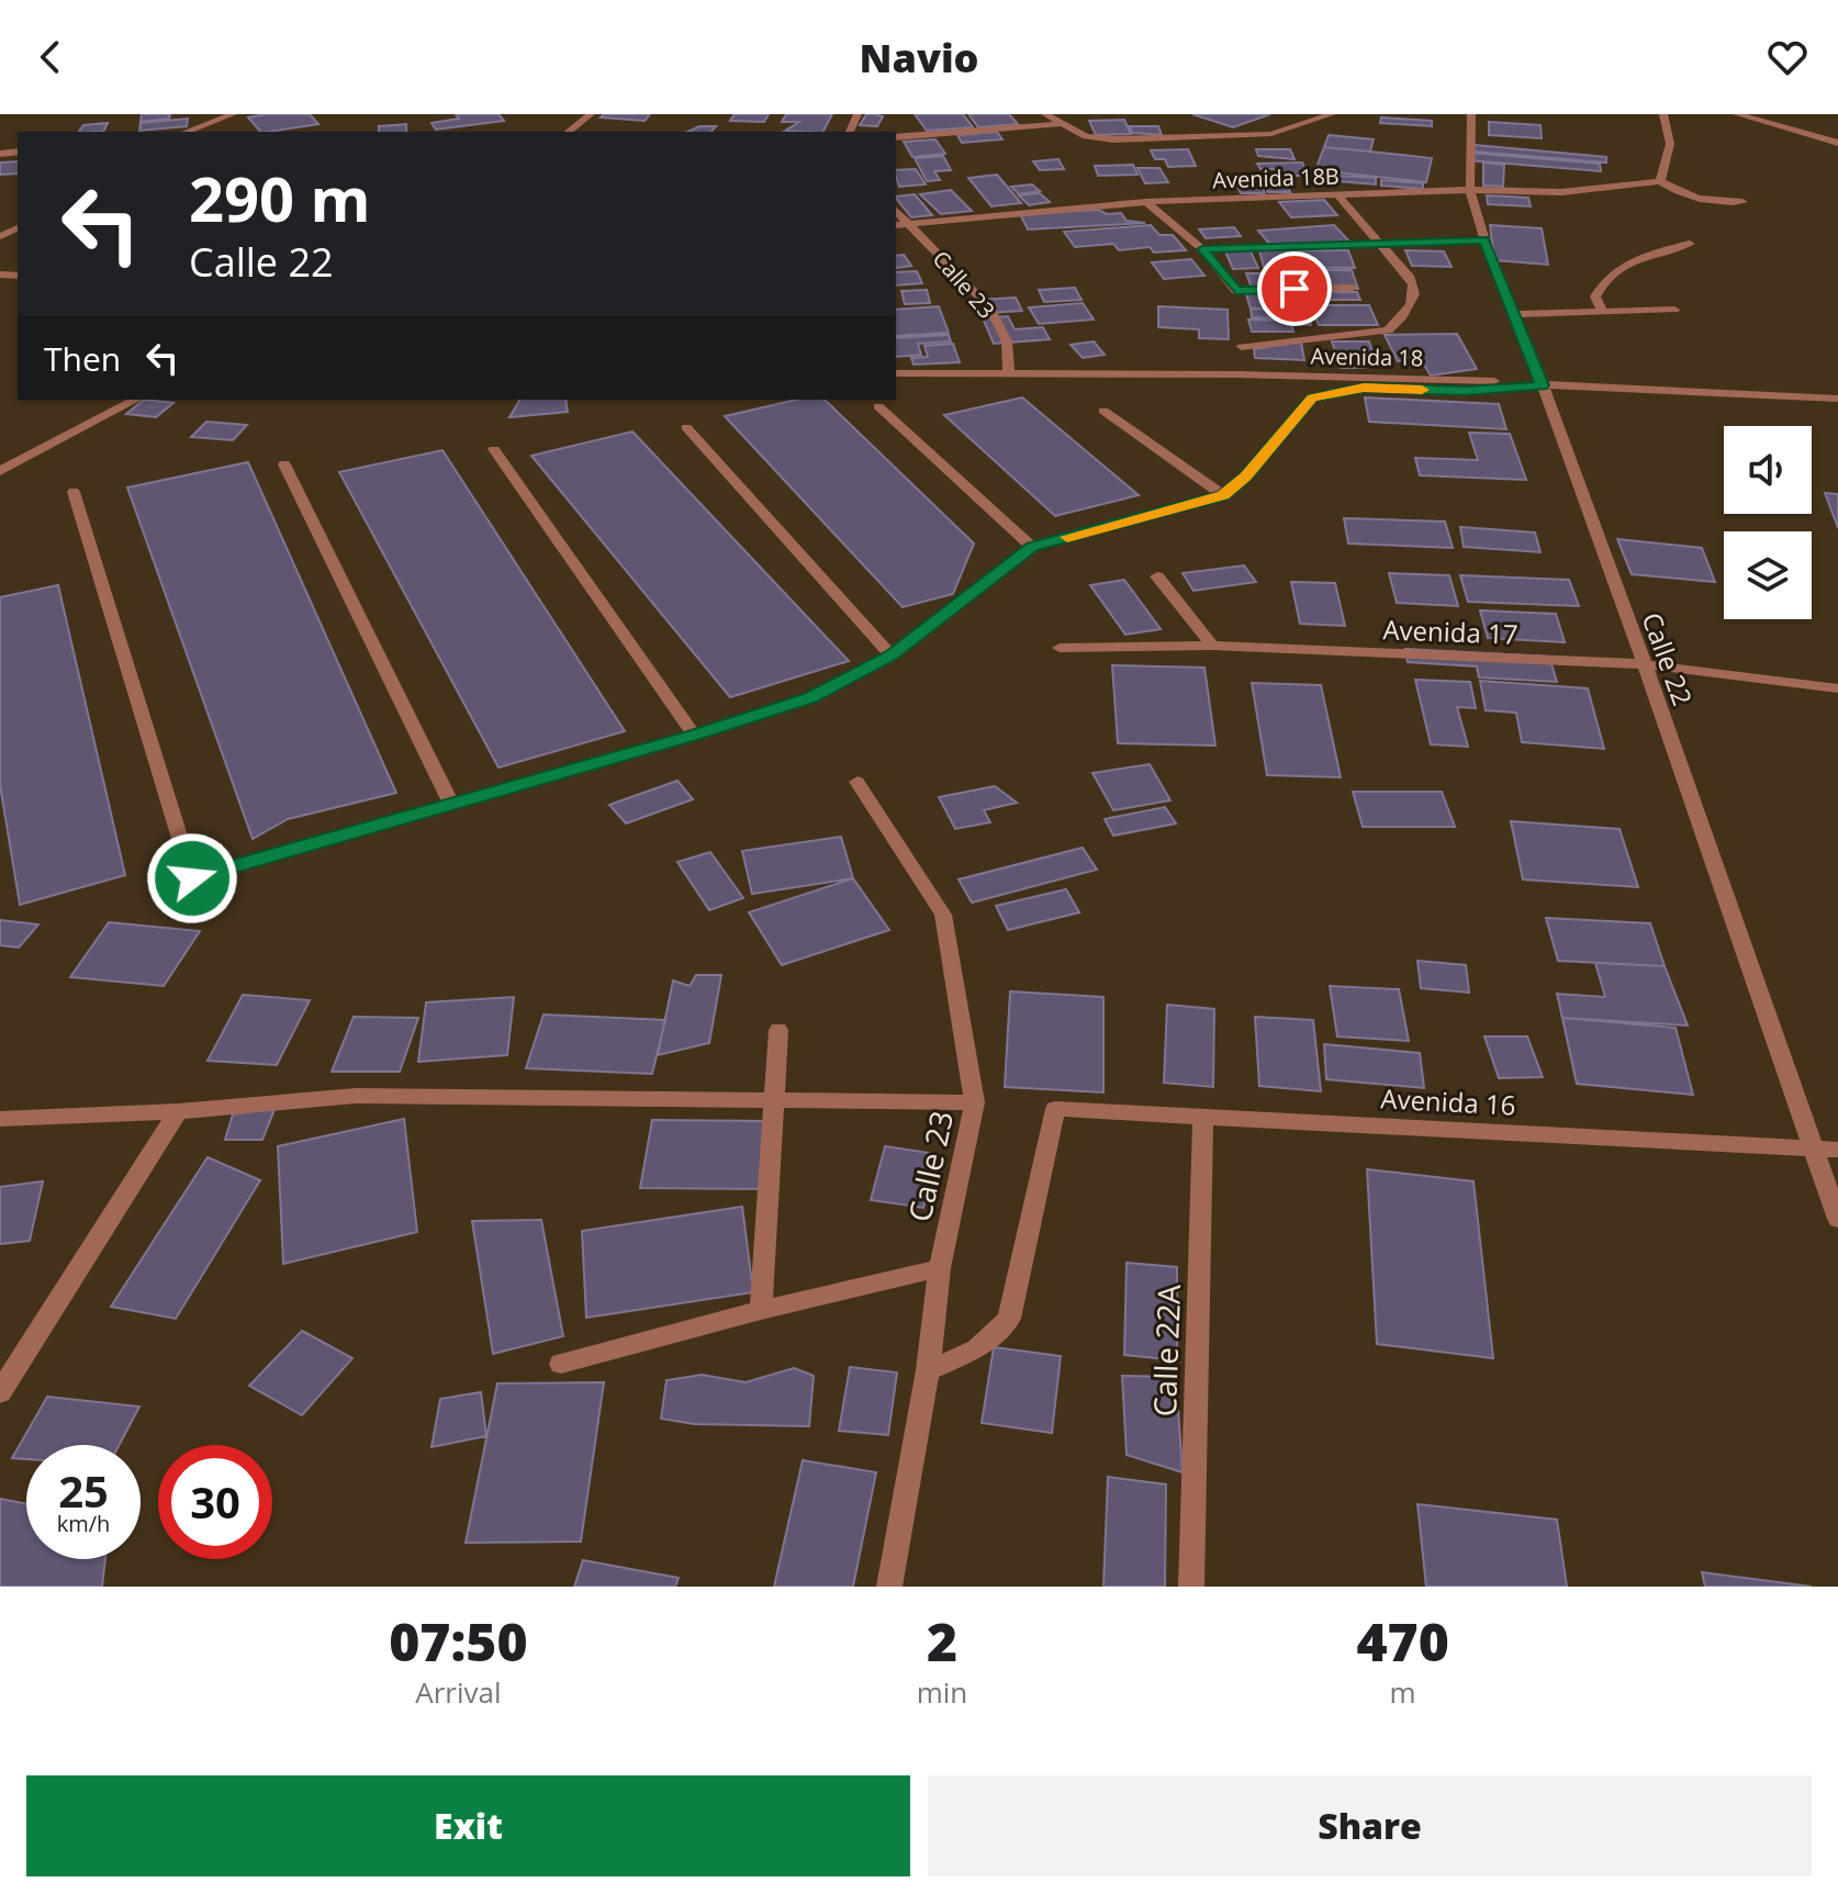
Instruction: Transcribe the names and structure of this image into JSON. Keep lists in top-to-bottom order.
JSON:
{
  "streets": {
    "street": [
      "Avenida 18B",
      "Calle 23",
      "Avenida 18",
      "Avenida 17",
      "Calle 22",
      "Avenida 16",
      "Calle 22A"
    ]
  },
  "crossings": [
    ["Avenida 18B", "Calle 23"],
    ["Avenida 18B", "Calle 22"],
    ["Calle 23", "Avenida 18"],
    ["Calle 23", "Avenida 16"],
    ["Avenida 18", "Calle 22"],
    ["Avenida 17", "Calle 22"],
    ["Calle 22", "Avenida 16"],
    ["Avenida 16", "Calle 22A"]
  ],
  "page": {
    "header": "Navio",
    "turn": ["290 m", "Calle 22"],
    "then": "Then",
    "speed": "25 km/h",
    "limit": "30",
    "eta": [
      "07:50",
      "Arrival",
      "2",
      "min",
      "470",
      "m"
    ],
    "buttons": ["Exit", "Share"]
  }
}
